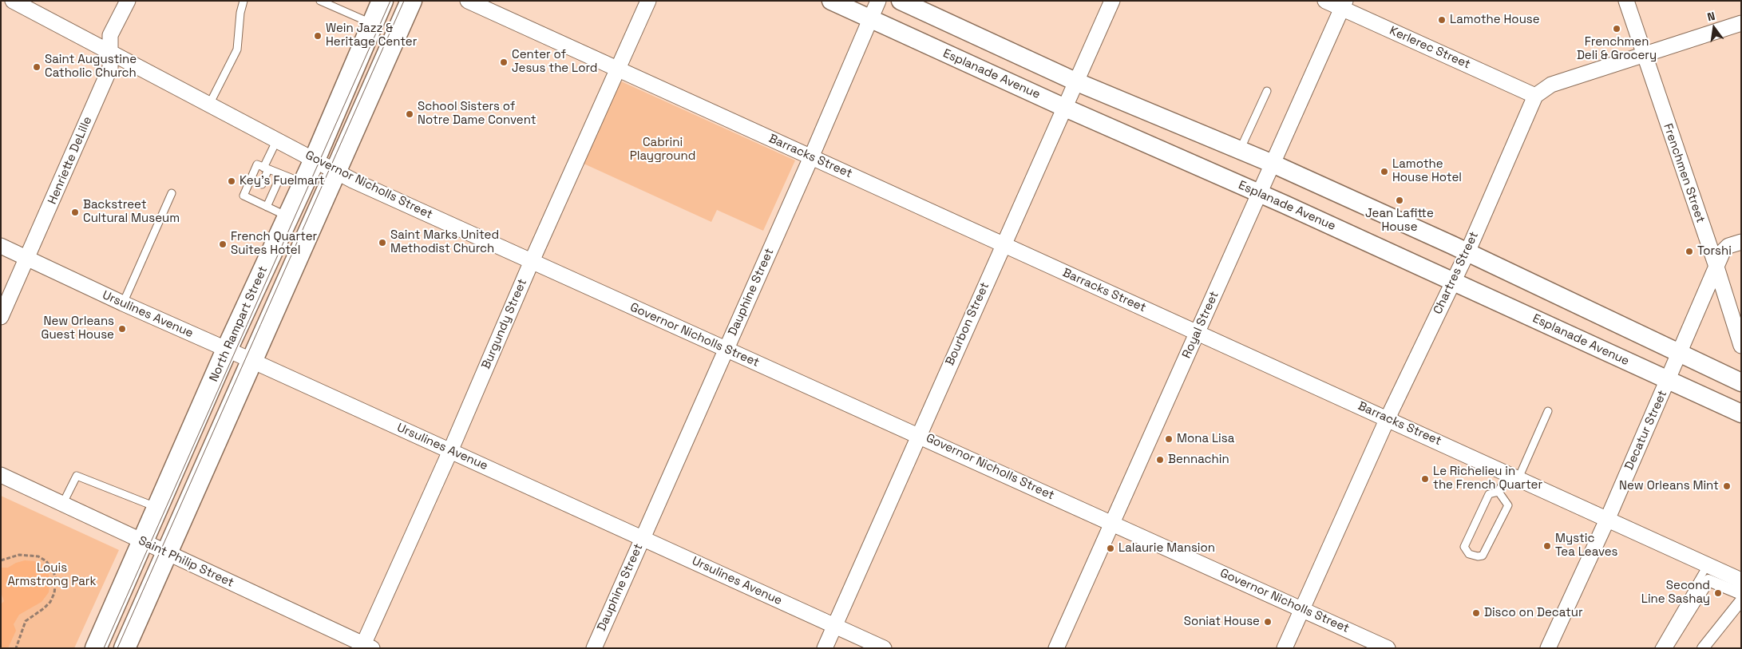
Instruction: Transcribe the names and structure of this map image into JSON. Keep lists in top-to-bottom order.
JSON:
{
  "streets": {
    "main road": ["North Rampart Street"],
    "street": [
      "Kerlerec Street",
      "Esplanade Avenue",
      "Barracks Street",
      "Henriette DeLille",
      "Frenchmen Street",
      "Governor Nicholls Street",
      "Chartres Street",
      "Dauphine Street",
      "Ursulines Avenue",
      "Burgundy Street",
      "Bourbon Street",
      "Royal Street",
      "Decatur Street",
      "Saint Philip Street"
    ]
  },
  "crossings": [
    ["Kerlerec Street", "Chartres Street"],
    ["Kerlerec Street", "Royal Street"],
    ["Esplanade Avenue", "Chartres Street"],
    ["Esplanade Avenue", "Dauphine Street"],
    ["Esplanade Avenue", "Bourbon Street"],
    ["Esplanade Avenue", "Royal Street"],
    ["Esplanade Avenue", "Decatur Street"],
    ["Barracks Street", "Chartres Street"],
    ["Barracks Street", "Dauphine Street"],
    ["Barracks Street", "Burgundy Street"],
    ["Barracks Street", "Bourbon Street"],
    ["Barracks Street", "Royal Street"],
    ["Barracks Street", "Decatur Street"],
    ["Henriette DeLille", "Governor Nicholls Street"],
    ["Henriette DeLille", "Ursulines Avenue"],
    ["Frenchmen Street", "Decatur Street"],
    ["Governor Nicholls Street", "Chartres Street"],
    ["Governor Nicholls Street", "Dauphine Street"],
    ["Governor Nicholls Street", "North Rampart Street"],
    ["Governor Nicholls Street", "Burgundy Street"],
    ["Governor Nicholls Street", "Bourbon Street"],
    ["Governor Nicholls Street", "Royal Street"],
    ["Dauphine Street", "Ursulines Avenue"],
    ["Ursulines Avenue", "North Rampart Street"],
    ["Ursulines Avenue", "Burgundy Street"],
    ["Ursulines Avenue", "Bourbon Street"],
    ["North Rampart Street", "Saint Philip Street"],
    ["Burgundy Street", "Saint Philip Street"]
  ],
  "parks": ["Cabrini Playground", "Louis Armstrong Park"],
  "places": [
    "Lamothe House",
    "Frenchmen Deli & Grocery",
    "Wein Jazz & Heritage Center",
    "Center of Jesus the Lord",
    "Saint Augustine Catholic Church",
    "School Sisters of Notre Dame Convent",
    "Lamothe House Hotel",
    "Key's Fuelmart",
    "Jean Lafitte House",
    "Backstreet Cultural Museum",
    "Saint Marks United Methodist Church",
    "French Quarter Suites Hotel",
    "Torshi",
    "New Orleans Guest House",
    "Mona Lisa",
    "Bennachin",
    "Le Richelieu in the French Quarter",
    "New Orleans Mint",
    "Mystic Tea Leaves",
    "Lalaurie Mansion",
    "Second Line Sashay",
    "Disco on Decatur",
    "Soniat House"
  ],
  "north": "top"
}
